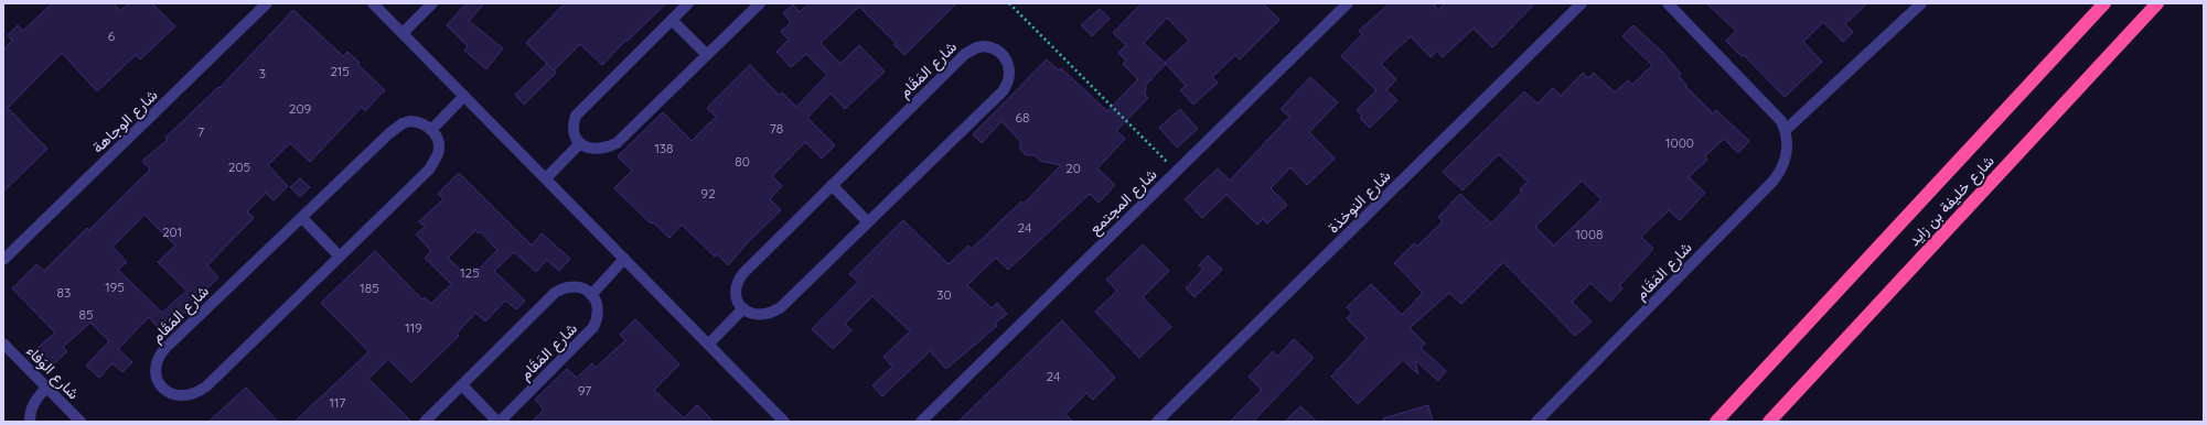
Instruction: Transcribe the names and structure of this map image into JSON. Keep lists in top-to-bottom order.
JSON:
{
  "streets": {
    "highway": ["شارع خليفة بن زايد"],
    "street": [
      "شارع المَقَام",
      "شارع الوجاهة",
      "شارع المجتمع",
      "شارع النوخذة",
      "شارع الوَفاء"
    ]
  },
  "house_numbers": [
    "6",
    "215",
    "3",
    "209",
    "68",
    "78",
    "7",
    "1000",
    "138",
    "80",
    "205",
    "20",
    "92",
    "24",
    "201",
    "1008",
    "125",
    "195",
    "185",
    "83",
    "30",
    "85",
    "119",
    "24",
    "97",
    "117"
  ]
}
